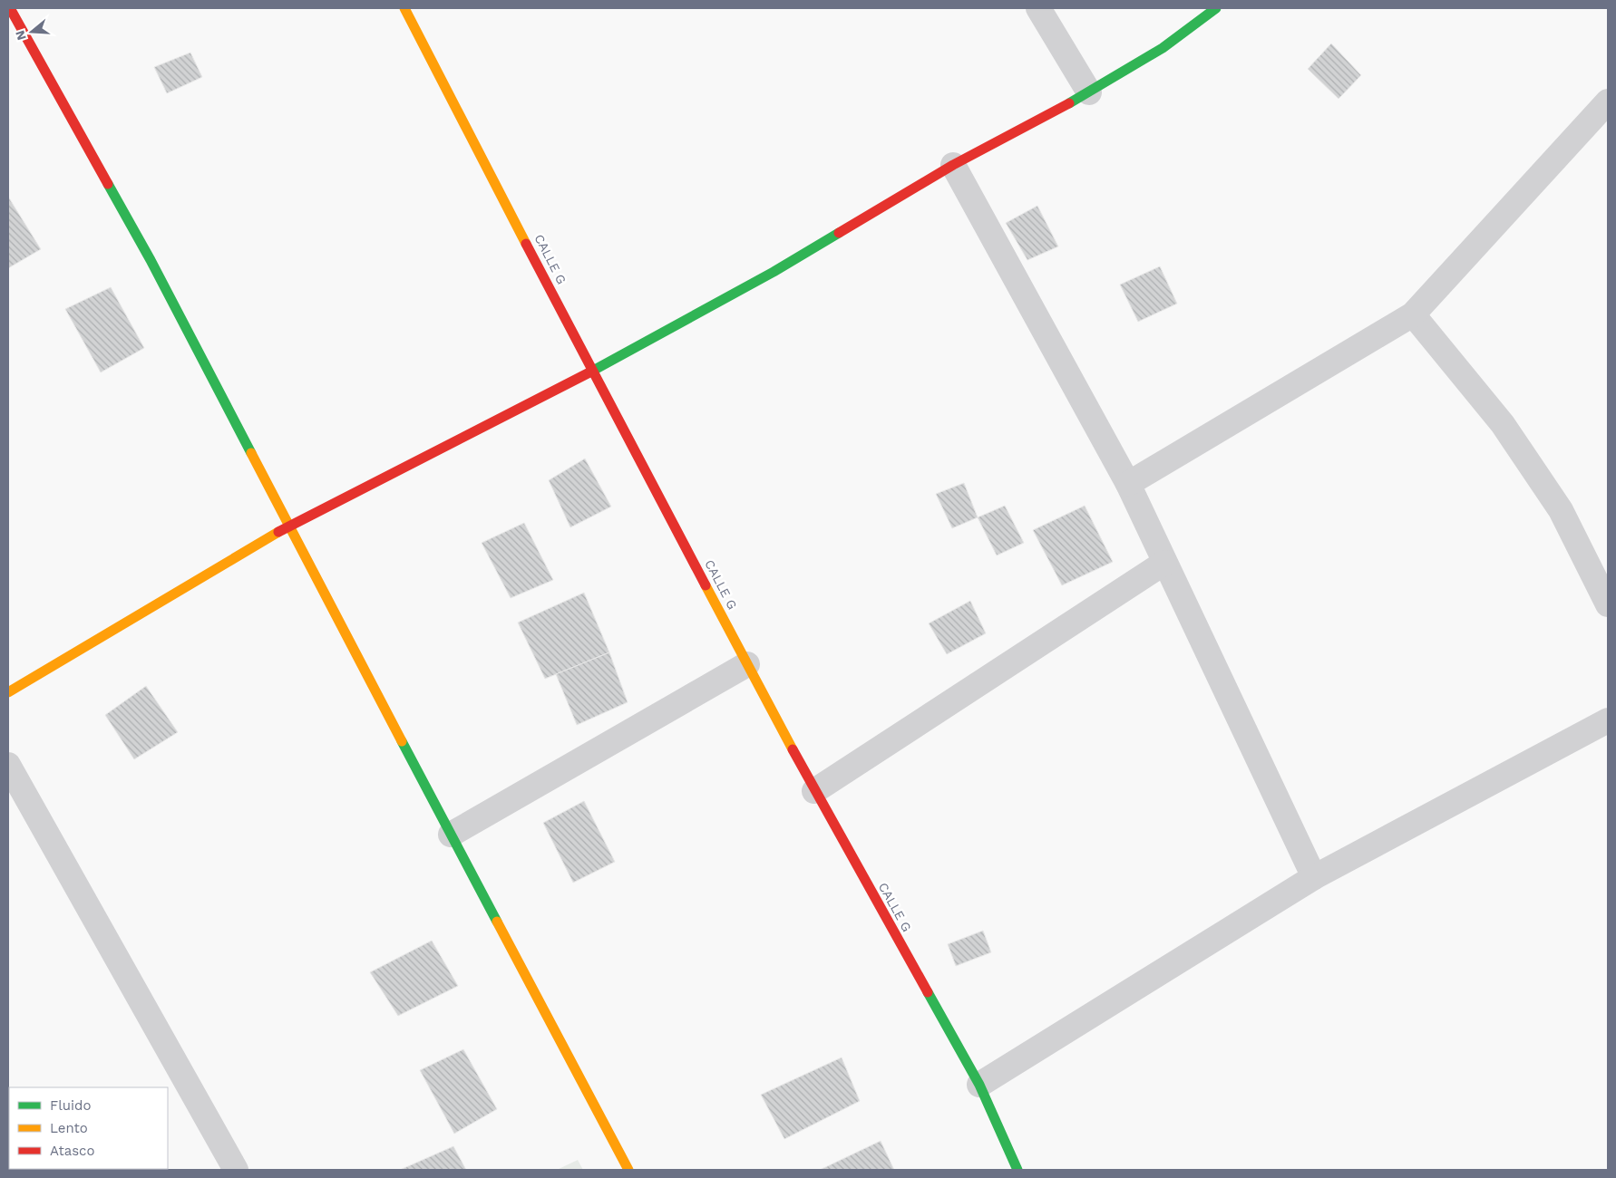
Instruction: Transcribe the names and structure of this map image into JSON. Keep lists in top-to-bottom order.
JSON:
{
  "streets": {
    "street": ["CALLE G"]
  },
  "legend": ["Fluido", "Lento", "Atasco"],
  "north": "left"
}
